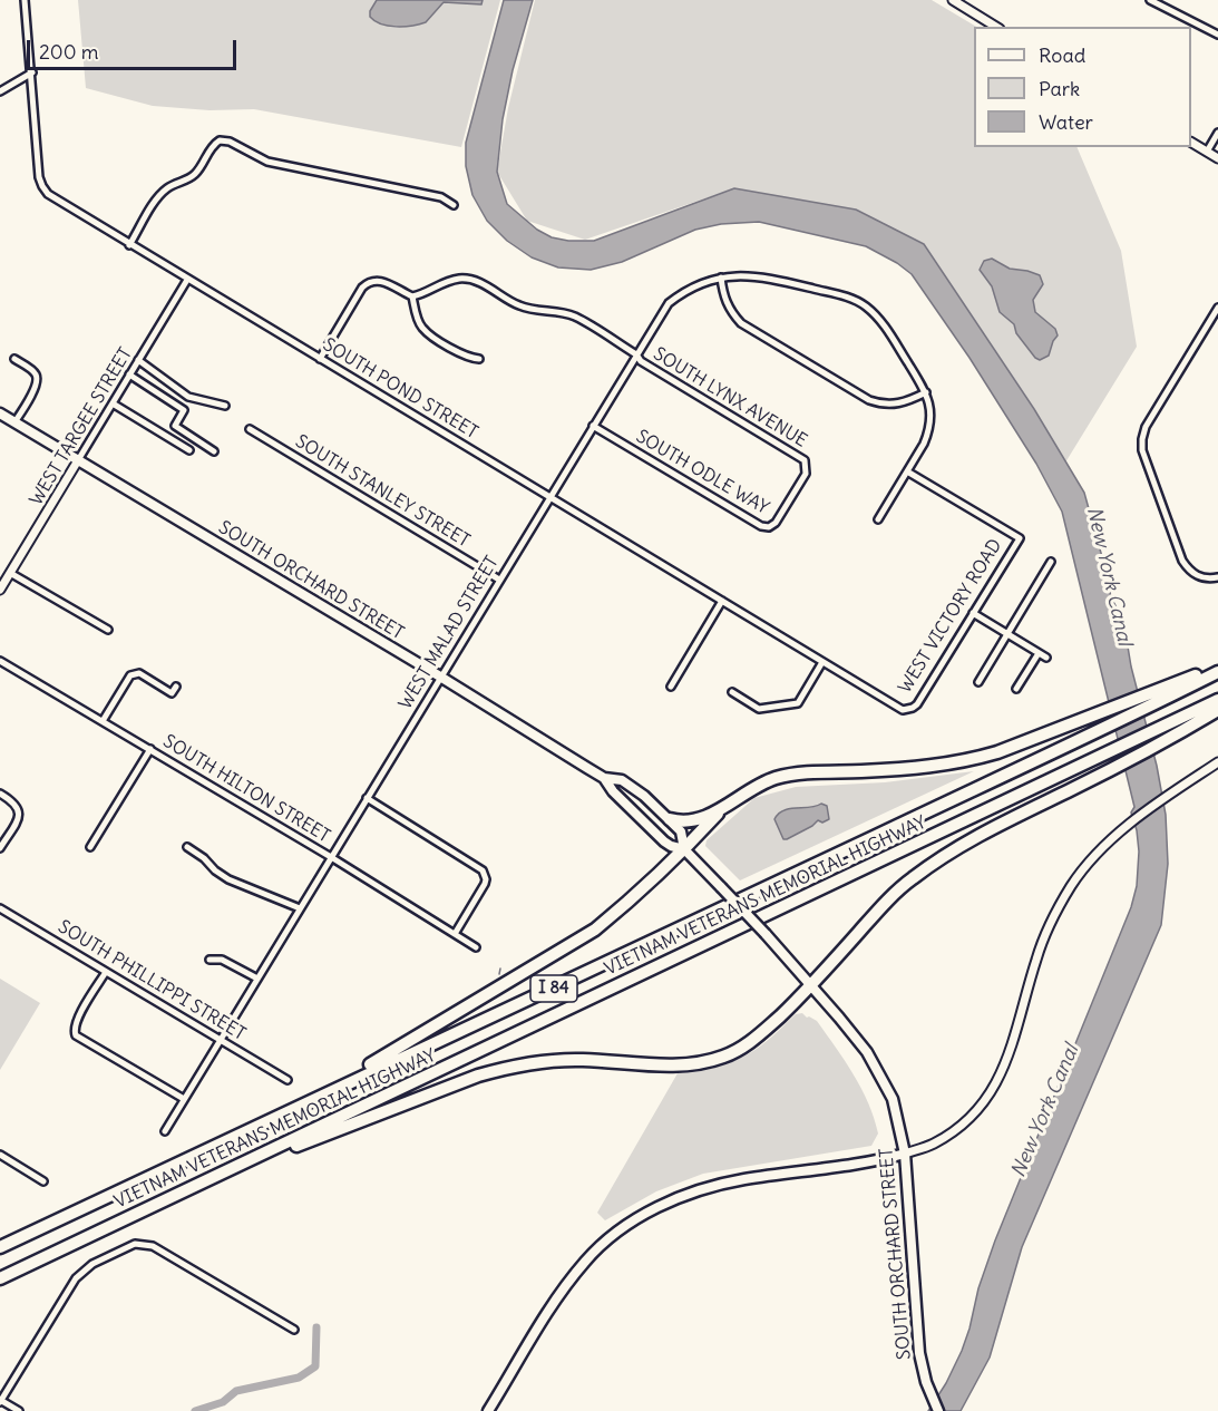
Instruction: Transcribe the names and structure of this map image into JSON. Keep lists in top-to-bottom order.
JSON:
{
  "streets": {
    "highway": ["VIETNAM VETERANS MEMORIAL HIGHWAY", "I 84"],
    "main road": ["SOUTH ORCHARD STREET"],
    "street": [
      "SOUTH POND STREET",
      "SOUTH LYNX AVENUE",
      "WEST TARGEE STREET",
      "SOUTH ODLE WAY",
      "SOUTH STANLEY STREET",
      "WEST VICTORY ROAD",
      "WEST MALAD STREET",
      "SOUTH HILTON STREET",
      "SOUTH PHILLIPPI STREET"
    ]
  },
  "crossings": [
    ["SOUTH POND STREET", "WEST TARGEE STREET"],
    ["SOUTH POND STREET", "WEST VICTORY ROAD"],
    ["SOUTH POND STREET", "WEST MALAD STREET"],
    ["SOUTH LYNX AVENUE", "SOUTH ODLE WAY"],
    ["SOUTH LYNX AVENUE", "WEST MALAD STREET"],
    ["WEST TARGEE STREET", "SOUTH ORCHARD STREET"],
    ["SOUTH ODLE WAY", "WEST MALAD STREET"],
    ["SOUTH STANLEY STREET", "WEST MALAD STREET"],
    ["SOUTH ORCHARD STREET", "WEST MALAD STREET"],
    ["WEST MALAD STREET", "SOUTH HILTON STREET"],
    ["WEST MALAD STREET", "SOUTH PHILLIPPI STREET"]
  ],
  "water": ["New York Canal"],
  "legend": ["Road", "Park", "Water"],
  "scale_bar": "200 m"
}
